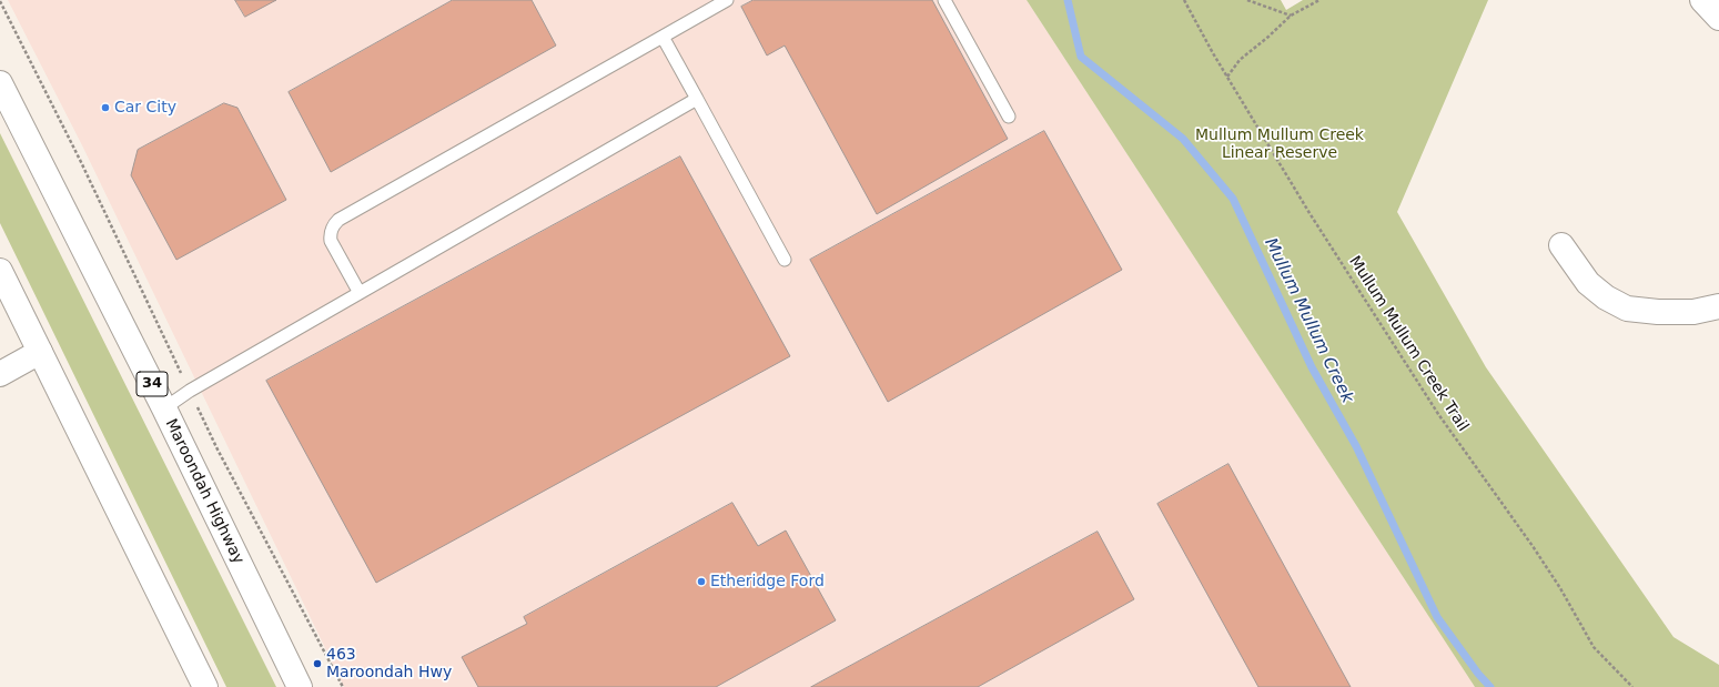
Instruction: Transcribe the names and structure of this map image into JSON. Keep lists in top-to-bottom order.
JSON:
{
  "streets": {
    "main road": ["34", "Maroondah Highway"],
    "path": ["Mullum Mullum Creek Trail"]
  },
  "water": ["Mullum Mullum Creek"],
  "parks": ["Mullum Mullum Creek Linear Reserve"],
  "places": ["Car City", "Etheridge Ford", "463 Maroondah Hwy"]
}
